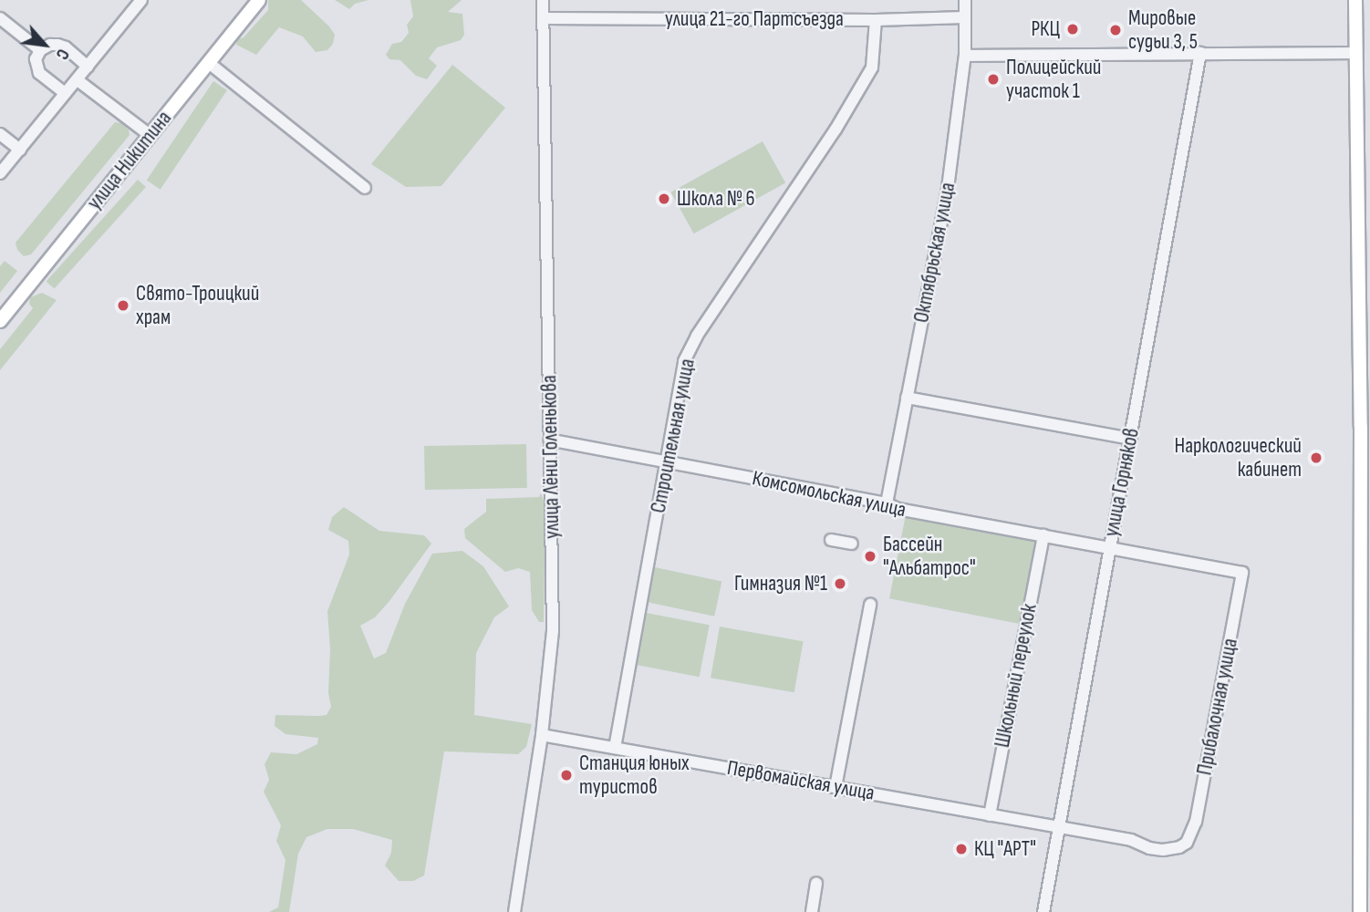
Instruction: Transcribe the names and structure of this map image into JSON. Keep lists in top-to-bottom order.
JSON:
{
  "streets": {
    "main road": ["улица Никитина"],
    "street": [
      "улица 21-го Партсъезда",
      "Октябрьская улица",
      "Строительная улица",
      "улица Лёни Голенькова",
      "улица Горняков",
      "Комсомольская улица",
      "Школьный переулок",
      "Прибалочная улица",
      "Первомайская улица"
    ]
  },
  "crossings": [
    ["улица 21-го Партсъезда", "Октябрьская улица"],
    ["улица 21-го Партсъезда", "Строительная улица"],
    ["улица 21-го Партсъезда", "улица Лёни Голенькова"],
    ["Октябрьская улица", "Комсомольская улица"],
    ["Строительная улица", "Комсомольская улица"],
    ["Строительная улица", "Первомайская улица"],
    ["улица Лёни Голенькова", "Комсомольская улица"],
    ["улица Лёни Голенькова", "Первомайская улица"],
    ["улица Горняков", "Комсомольская улица"],
    ["улица Горняков", "Прибалочная улица"],
    ["улица Горняков", "Первомайская улица"],
    ["Комсомольская улица", "Школьный переулок"],
    ["Комсомольская улица", "Прибалочная улица"],
    ["Школьный переулок", "Первомайская улица"],
    ["Прибалочная улица", "Первомайская улица"]
  ],
  "places": [
    "РКЦ",
    "Мировые судьи 3, 5",
    "Полицейский участок 1",
    "Школа № 6",
    "Свято-Троицкий храм",
    "Наркологический кабинет",
    "Бассейн \"Альбатрос\"",
    "Гимназия №1",
    "Станция юных туристов",
    "КЦ \"АРТ\""
  ],
  "north": "bottom right"
}
